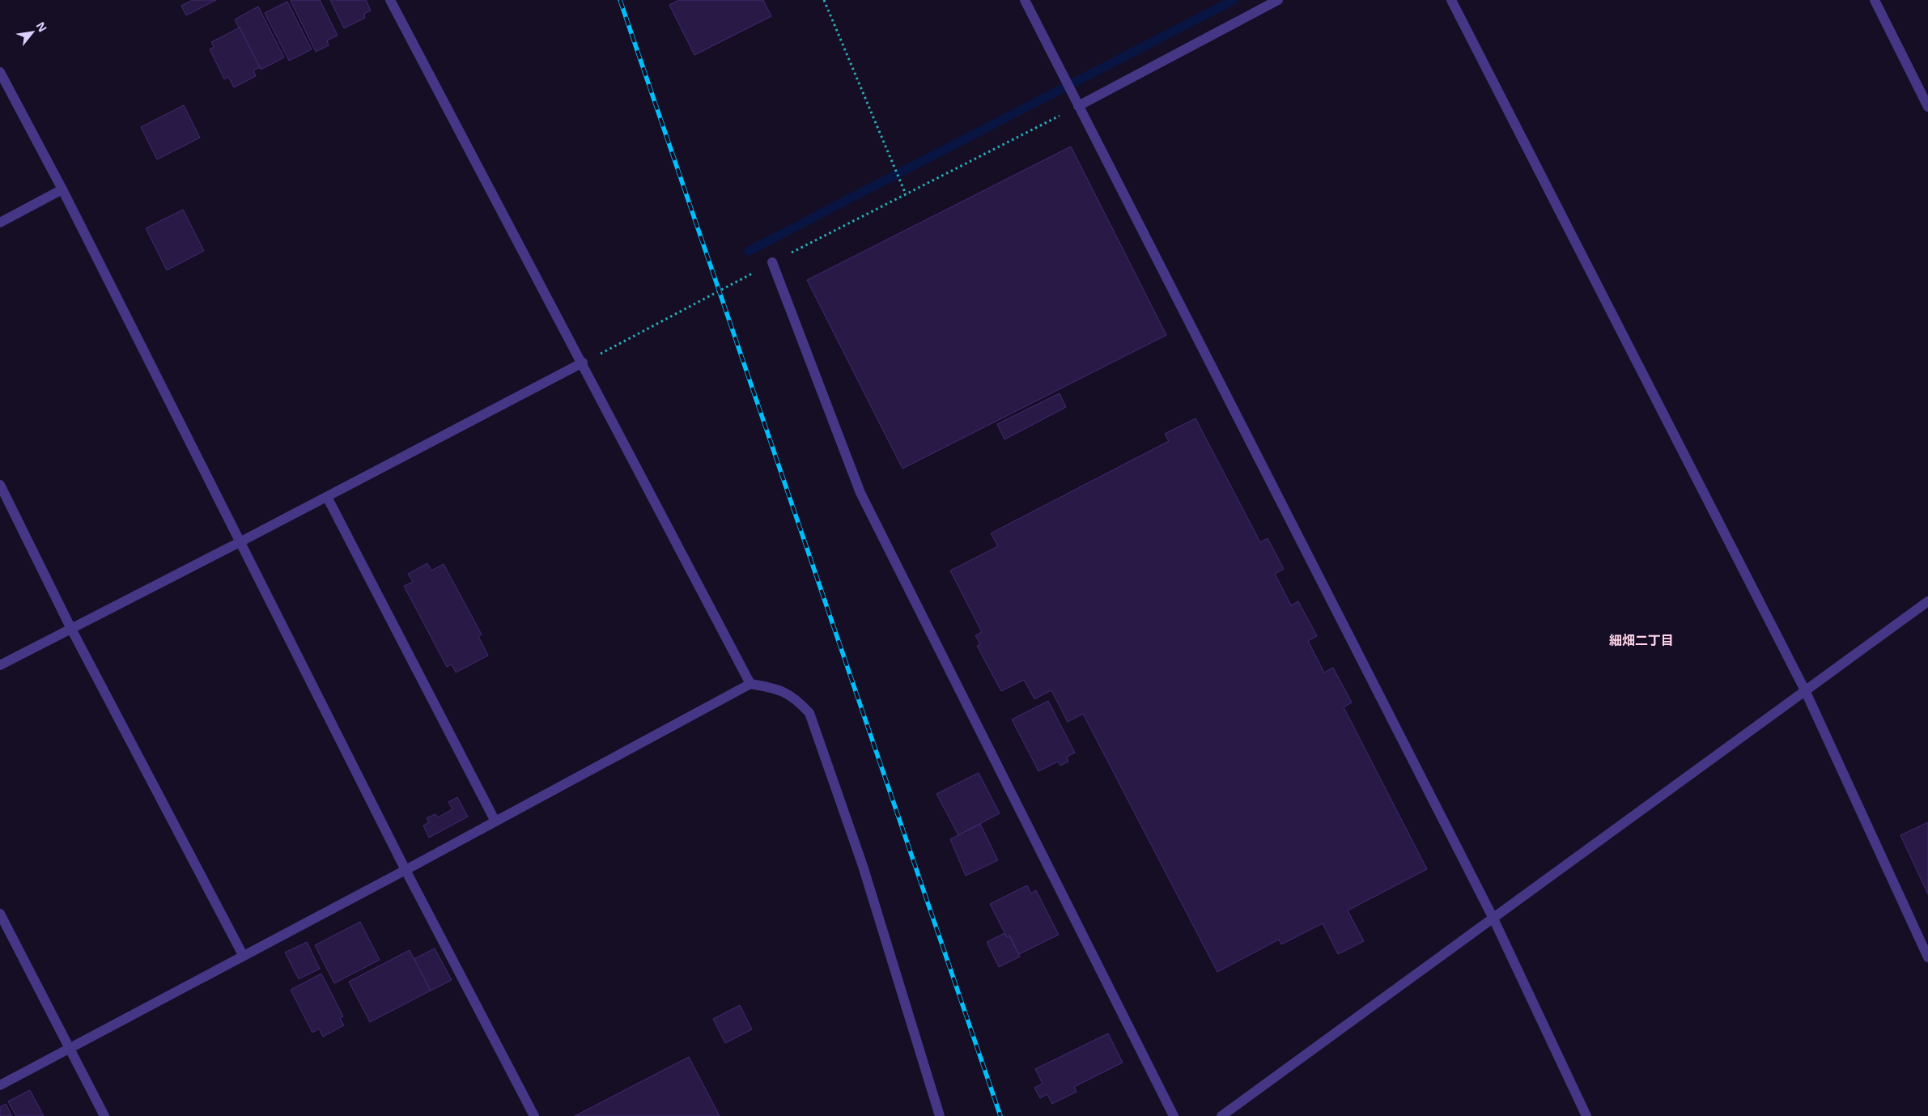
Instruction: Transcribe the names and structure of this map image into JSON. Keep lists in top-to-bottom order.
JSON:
{
  "districts": ["細畑二丁目"],
  "north": "top right"
}
